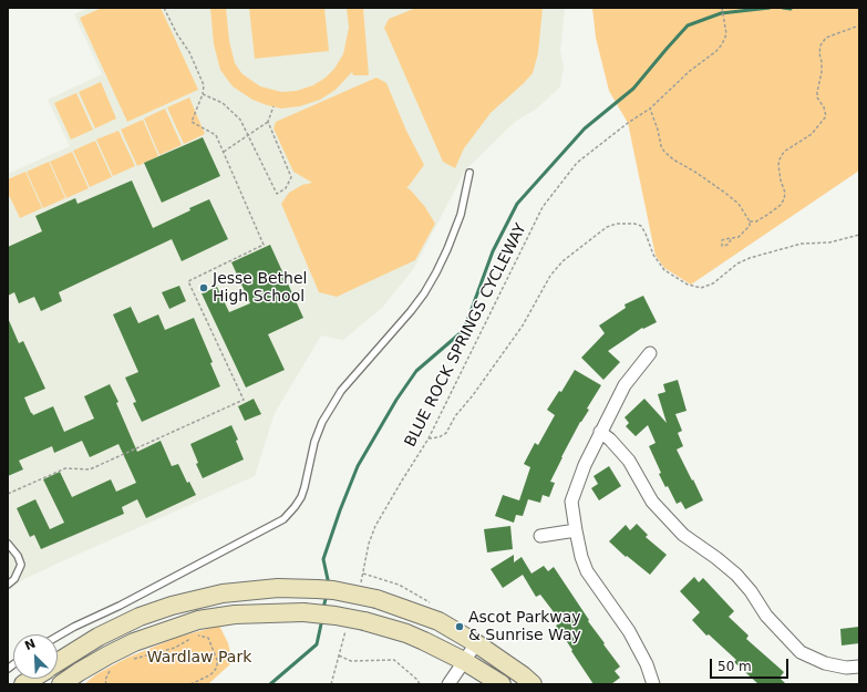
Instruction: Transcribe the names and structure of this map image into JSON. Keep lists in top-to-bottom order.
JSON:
{
  "streets": {
    "path": ["BLUE ROCK SPRINGS CYCLEWAY"]
  },
  "parks": ["Wardlaw Park"],
  "places": ["Jesse Bethel High School", "Ascot Parkway & Sunrise Way"],
  "scale_bar": "50 m",
  "north": "top left"
}
